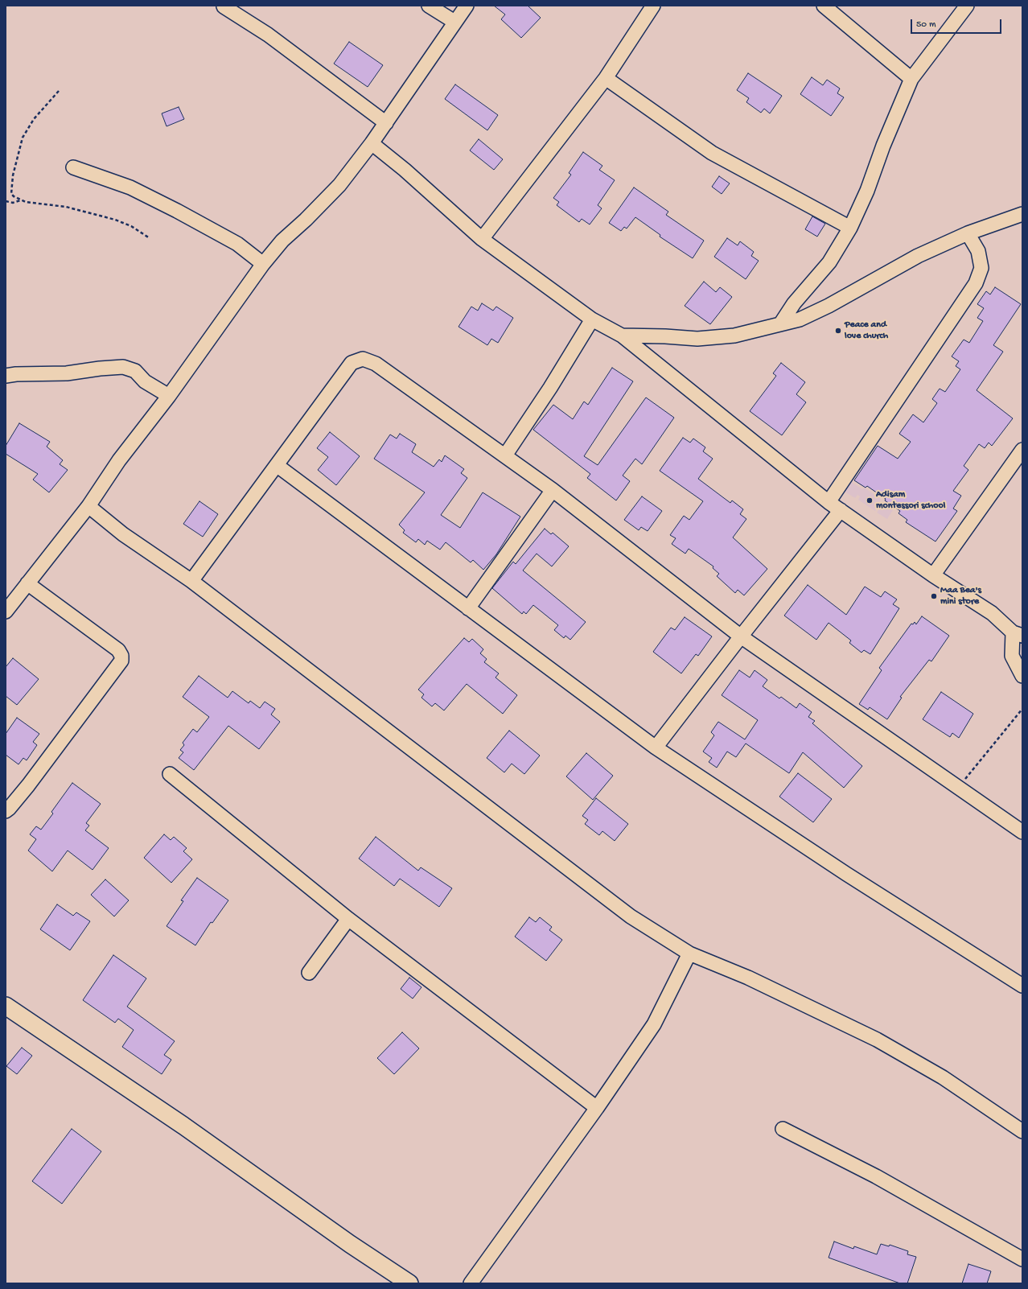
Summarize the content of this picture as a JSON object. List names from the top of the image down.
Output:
{
  "places": ["Peace and love church", "Adisam montessori school", "Maa Bea's mini store"],
  "scale_bar": "50 m"
}
